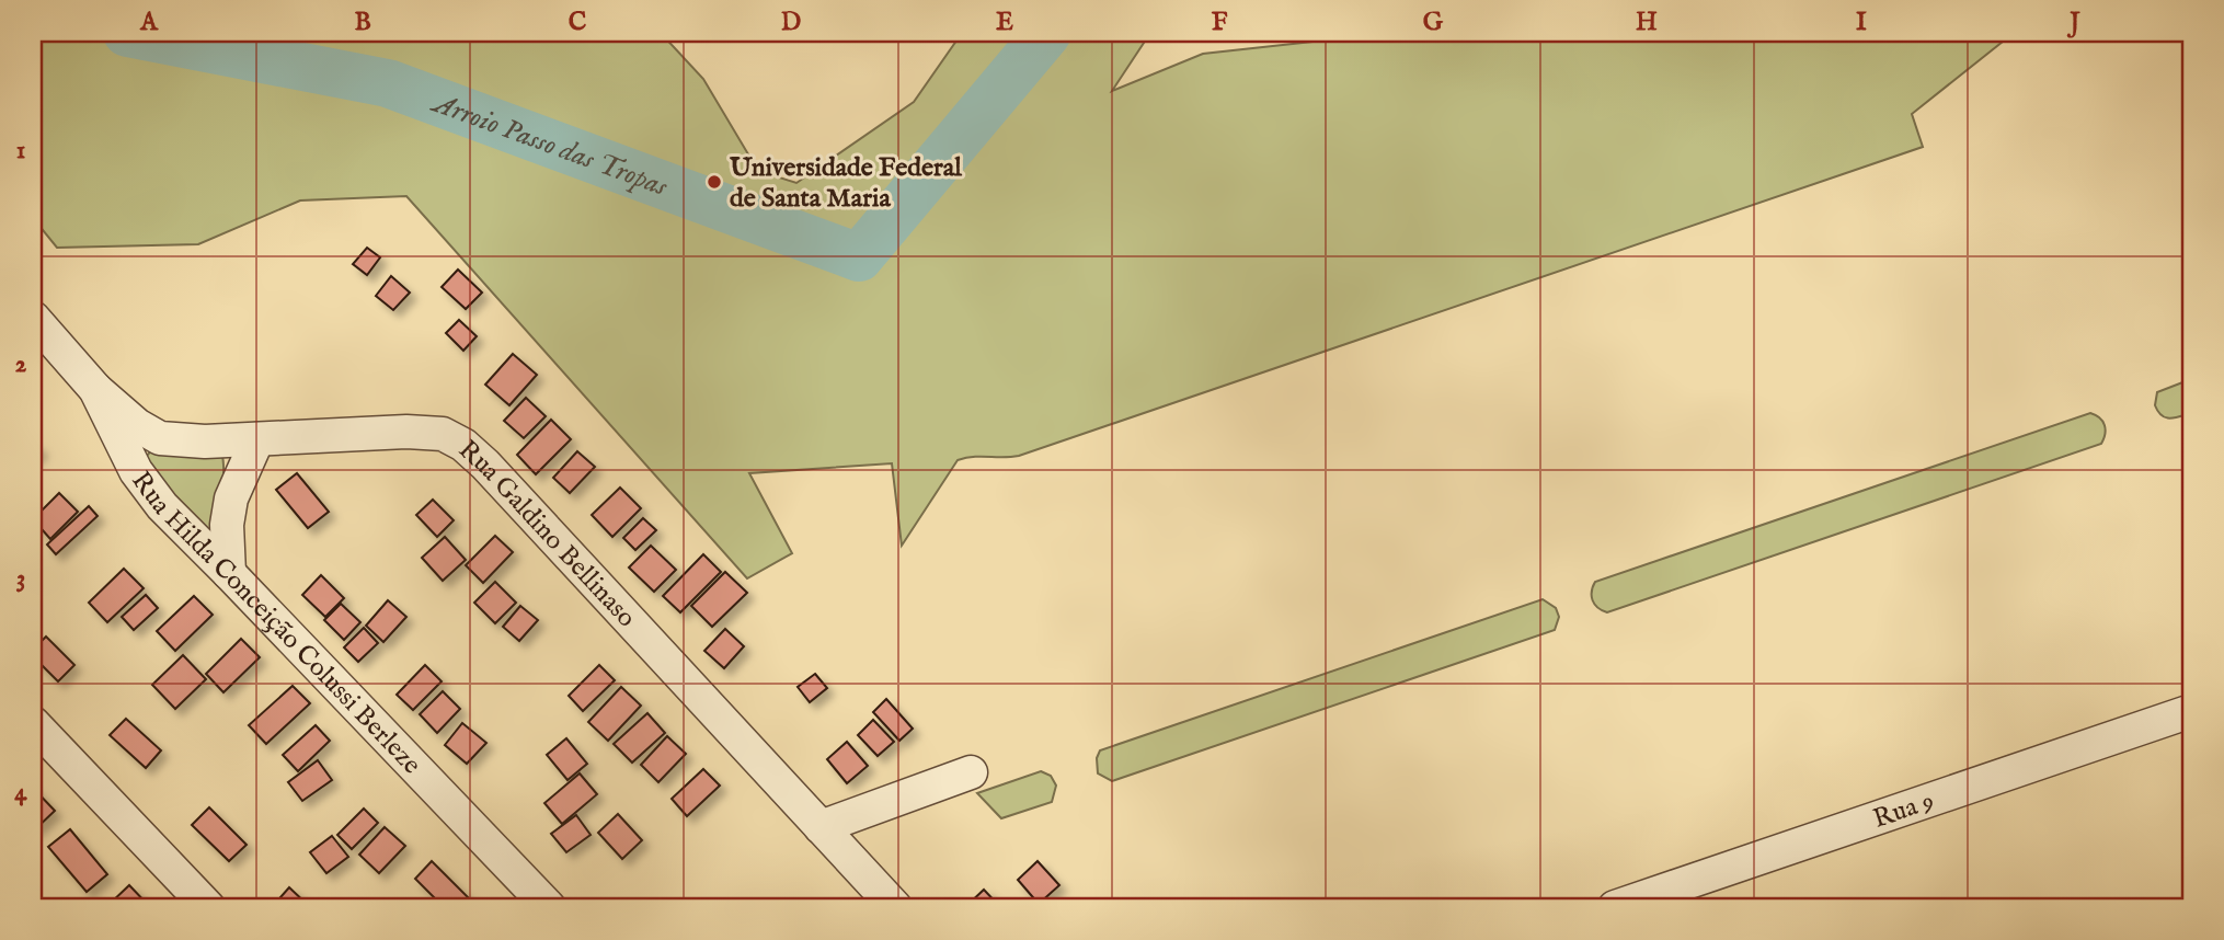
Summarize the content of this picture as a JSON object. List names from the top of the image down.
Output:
{
  "streets": {
    "street": ["Rua Galdino Bellinaso", "Rua Hilda Conceição Colussi Berleze", "Rua 9"]
  },
  "crossings": [
    ["Rua Galdino Bellinaso", "Rua Hilda Conceição Colussi Berleze"]
  ],
  "water": ["Arroio Passo das Tropas"],
  "places": ["Universidade Federal de Santa Maria"],
  "grid": {
    "columns": [
      "A",
      "B",
      "C",
      "D",
      "E",
      "F",
      "G",
      "H",
      "I",
      "J"
    ],
    "rows": [
      "1",
      "2",
      "3",
      "4"
    ]
  }
}
